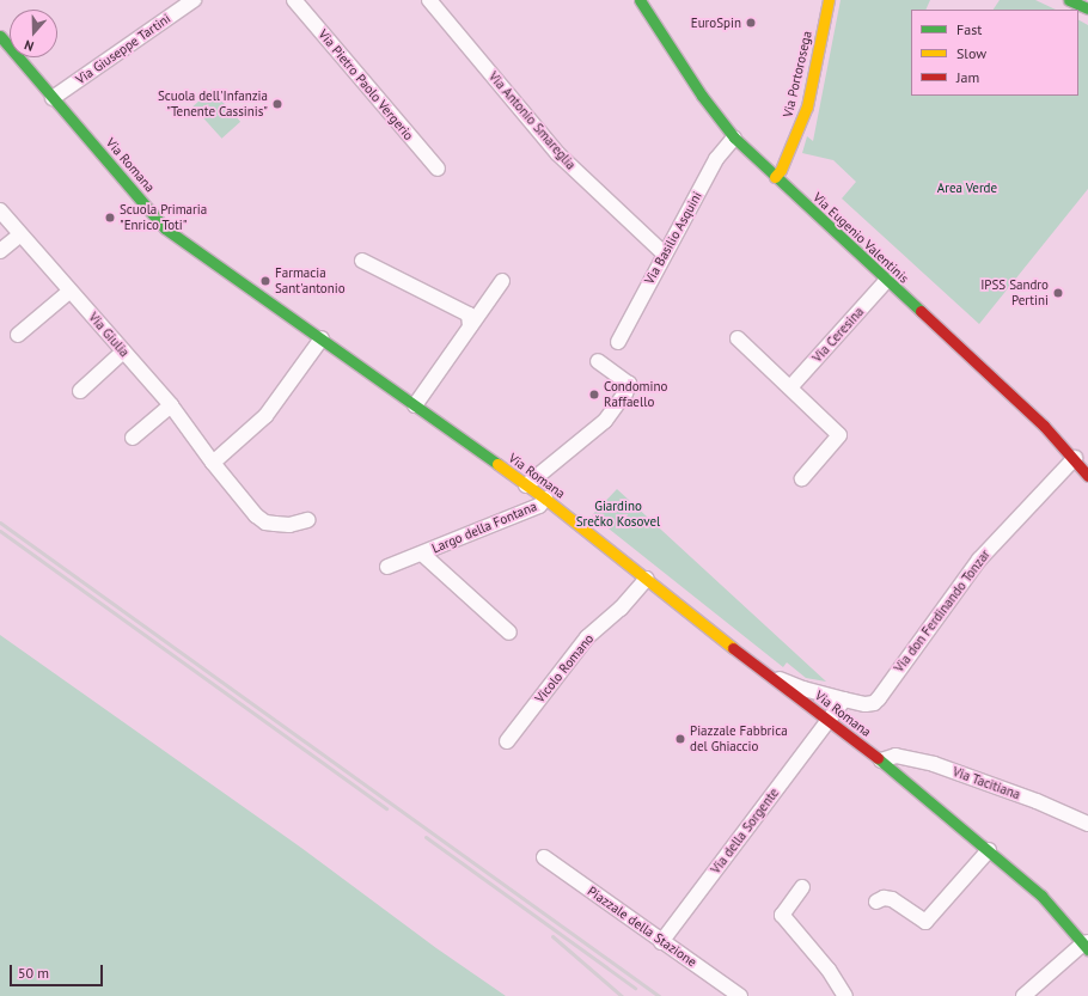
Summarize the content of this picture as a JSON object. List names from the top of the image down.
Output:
{
  "streets": {
    "street": [
      "Via Giuseppe Tartini",
      "Via Portorosega",
      "Via Pietro Paolo Vergerio",
      "Via Antonio Smareglia",
      "Via Romana",
      "Via Basilio Asquini",
      "Via Eugenio Valentinis",
      "Via Giulia",
      "Via Ceresina",
      "Largo della Fontana",
      "Via don Ferdinando Tonzar",
      "Vicolo Romano",
      "Via Tacitiana",
      "Via della Sorgente",
      "Piazzale della Stazione"
    ]
  },
  "crossings": [
    ["Via Giuseppe Tartini", "Via Romana"],
    ["Via Portorosega", "Via Eugenio Valentinis"],
    ["Via Antonio Smareglia", "Via Basilio Asquini"],
    ["Via Romana", "Largo della Fontana"],
    ["Via Romana", "Via don Ferdinando Tonzar"],
    ["Via Romana", "Vicolo Romano"],
    ["Via Romana", "Via Tacitiana"],
    ["Via Romana", "Via della Sorgente"],
    ["Via Basilio Asquini", "Via Eugenio Valentinis"],
    ["Via Eugenio Valentinis", "Via Ceresina"],
    ["Via Eugenio Valentinis", "Via don Ferdinando Tonzar"],
    ["Via della Sorgente", "Piazzale della Stazione"]
  ],
  "parks": ["Area Verde", "Giardino Srečko Kosovel"],
  "places": [
    "EuroSpin",
    "Scuola dell'Infanzia \"Tenente Cassinis\"",
    "Scuola Primaria \"Enrico Toti\"",
    "Farmacia Sant'antonio",
    "IPSS Sandro Pertini",
    "Condomino Raffaello",
    "Piazzale Fabbrica del Ghiaccio"
  ],
  "legend": ["Fast", "Slow", "Jam"],
  "scale_bar": "50 m",
  "north": "bottom"
}
